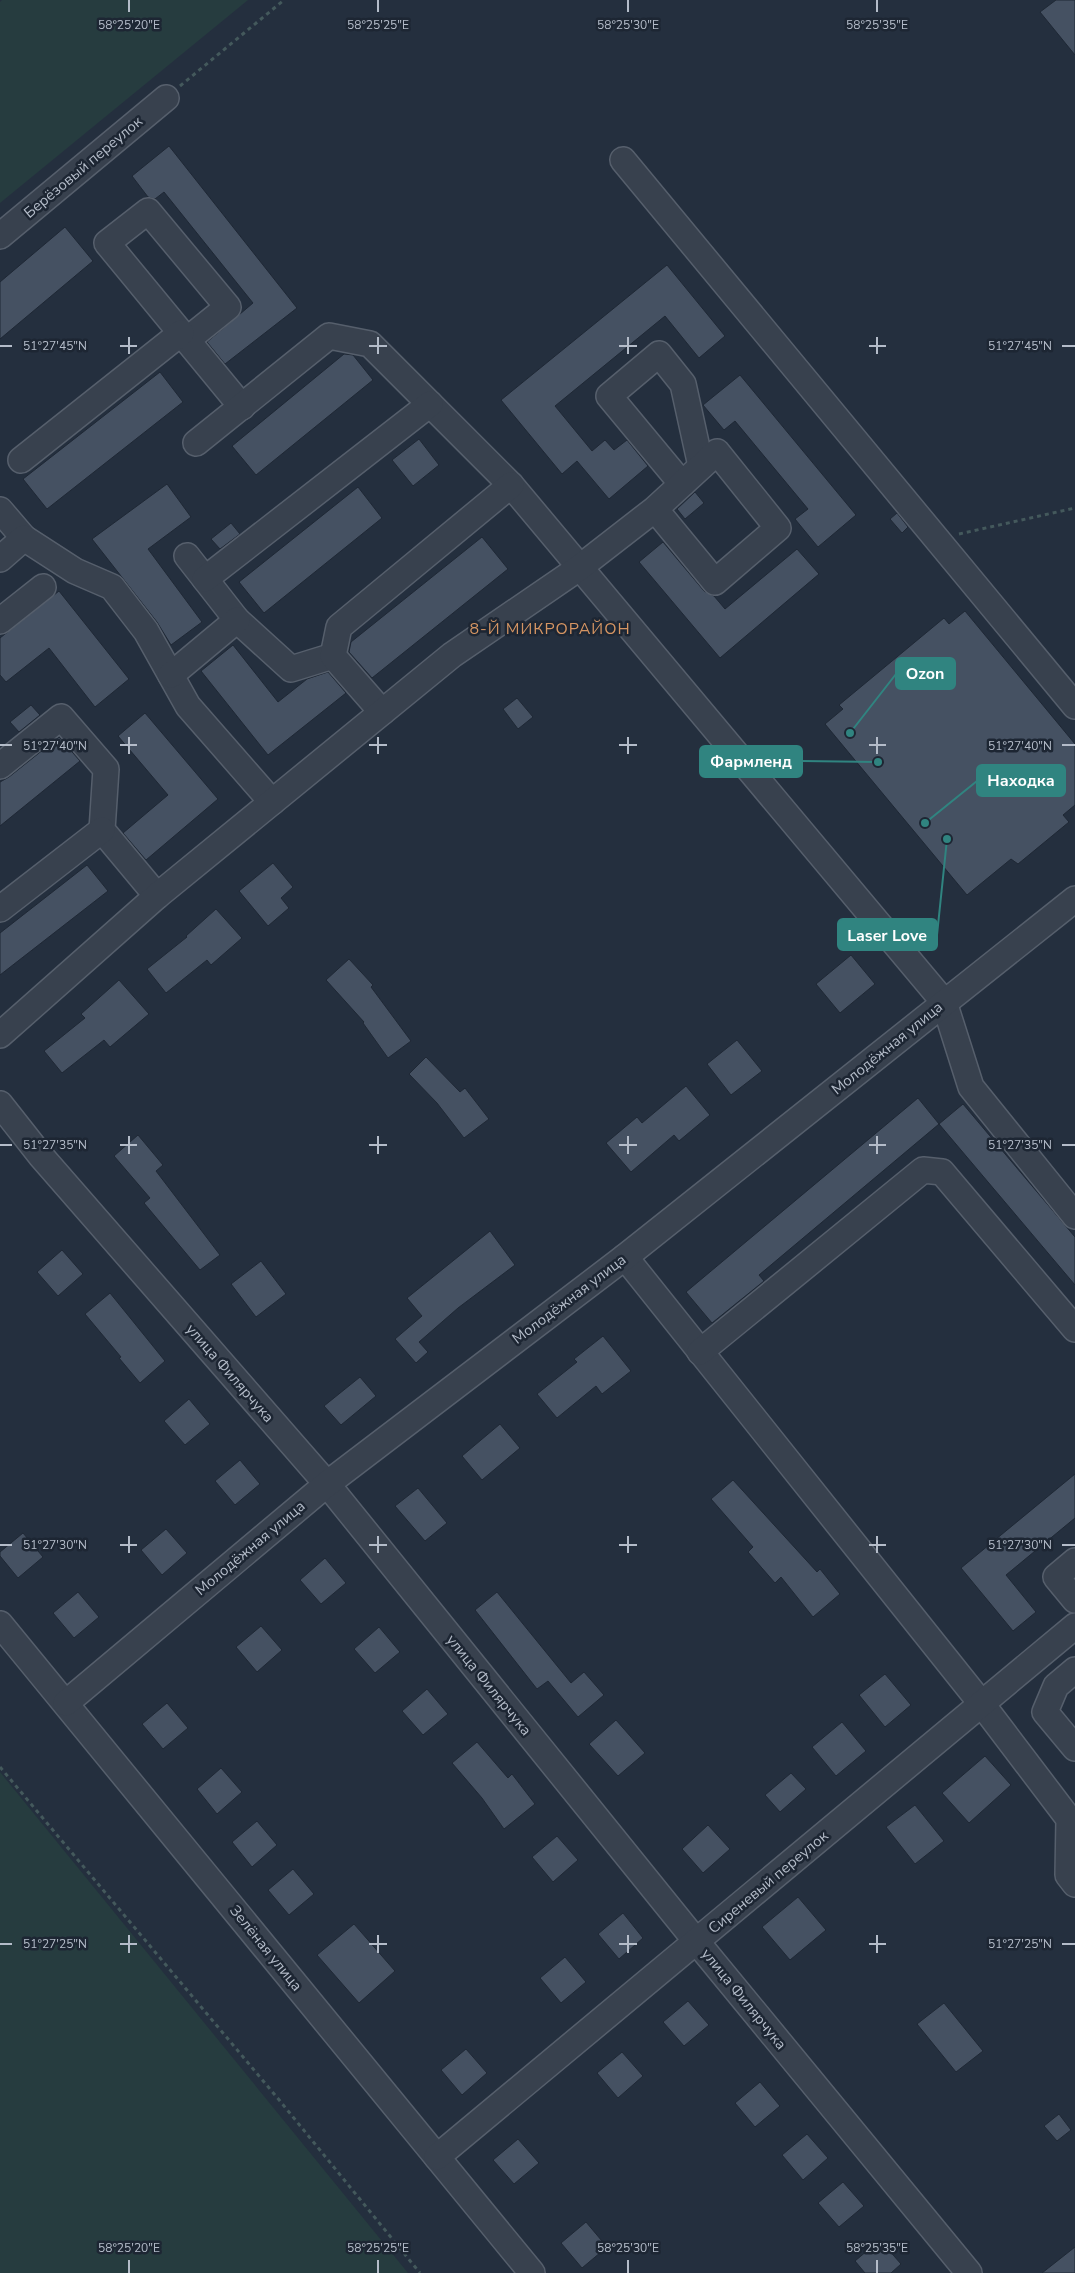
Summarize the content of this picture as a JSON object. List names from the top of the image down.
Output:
{
  "streets": {
    "street": [
      "Берёзовый переулок",
      "Молодёжная улица",
      "улица Филярчука",
      "Сиреневый переулок",
      "Зелёная улица"
    ]
  },
  "crossings": [
    ["Молодёжная улица", "улица Филярчука"],
    ["Молодёжная улица", "Зелёная улица"],
    ["улица Филярчука", "Сиреневый переулок"],
    ["Сиреневый переулок", "Зелёная улица"]
  ],
  "districts": ["8-Й МИКРОРАЙОН"],
  "places": [
    "Ozon",
    "Фармленд",
    "Находка",
    "Laser Love"
  ],
  "coordinates": [
    "58°25'20\"E",
    "58°25'25\"E",
    "58°25'30\"E",
    "58°25'35\"E",
    "51°27'45\"N",
    "51°27'40\"N",
    "51°27'35\"N",
    "51°27'30\"N",
    "51°27'25\"N"
  ]
}
